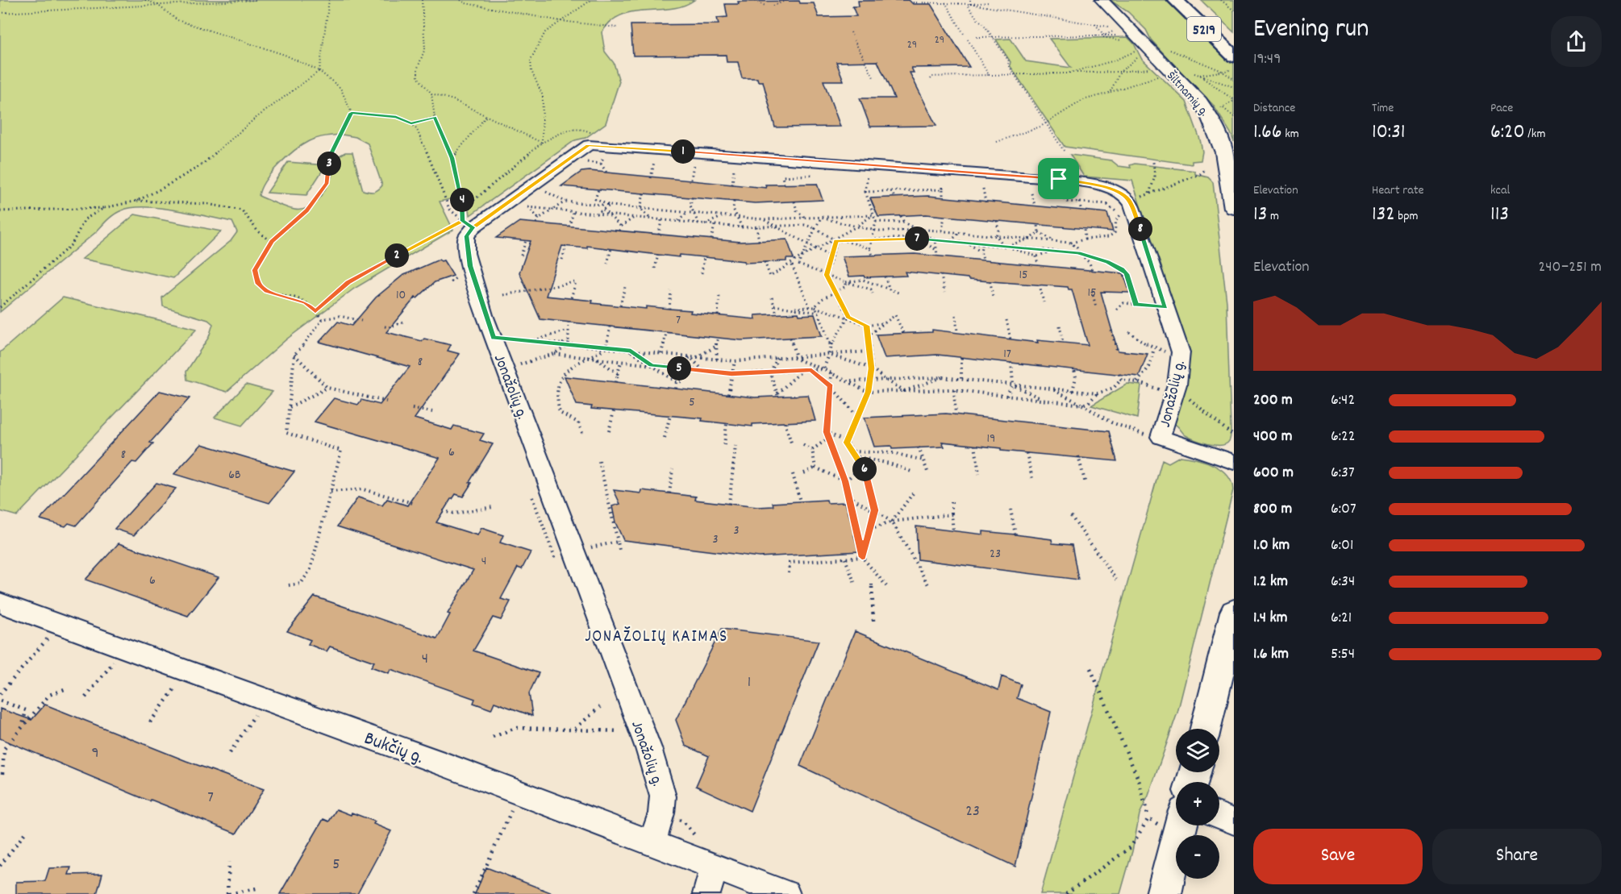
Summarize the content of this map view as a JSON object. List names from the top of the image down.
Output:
{
  "streets": {
    "highway": ["5219"],
    "street": ["Šiltnamių g.", "Jonažolių g.", "Bukčių g."]
  },
  "crossings": [
    ["Jonažolių g.", "Bukčių g."]
  ],
  "districts": ["JONAŽOLIŲ KAIMAS"],
  "house_numbers": [
    "29",
    "29",
    "15",
    "15",
    "10",
    "7",
    "17",
    "8",
    "5",
    "19",
    "6",
    "8",
    "6B",
    "3",
    "3",
    "23",
    "4",
    "6",
    "4",
    "1",
    "9",
    "7",
    "23",
    "5"
  ],
  "page": {
    "heading": ["Evening run", "19:49"],
    "stats": [
      ["Distance", "1.66 km"],
      ["Time", "10:31"],
      ["Pace", "6:20 /km"],
      ["Elevation", "13 m"],
      ["Heart rate", "132 bpm"],
      ["kcal", "113"]
    ],
    "pins": [
      "1",
      "3",
      "4",
      "8",
      "7",
      "2",
      "5",
      "6"
    ],
    "chart": ["Elevation", "240–251 m"],
    "list": [
      {
        "name": "200 m",
        "note": "6:42"
      },
      {
        "name": "400 m",
        "note": "6:22"
      },
      {
        "name": "600 m",
        "note": "6:37"
      },
      {
        "name": "800 m",
        "note": "6:07"
      },
      {
        "name": "1.0 km",
        "note": "6:01"
      },
      {
        "name": "1.2 km",
        "note": "6:34"
      },
      {
        "name": "1.4 km",
        "note": "6:21"
      },
      {
        "name": "1.6 km",
        "note": "5:54"
      }
    ],
    "map_buttons": ["+", "−"],
    "buttons": ["Save", "Share"]
  }
}
